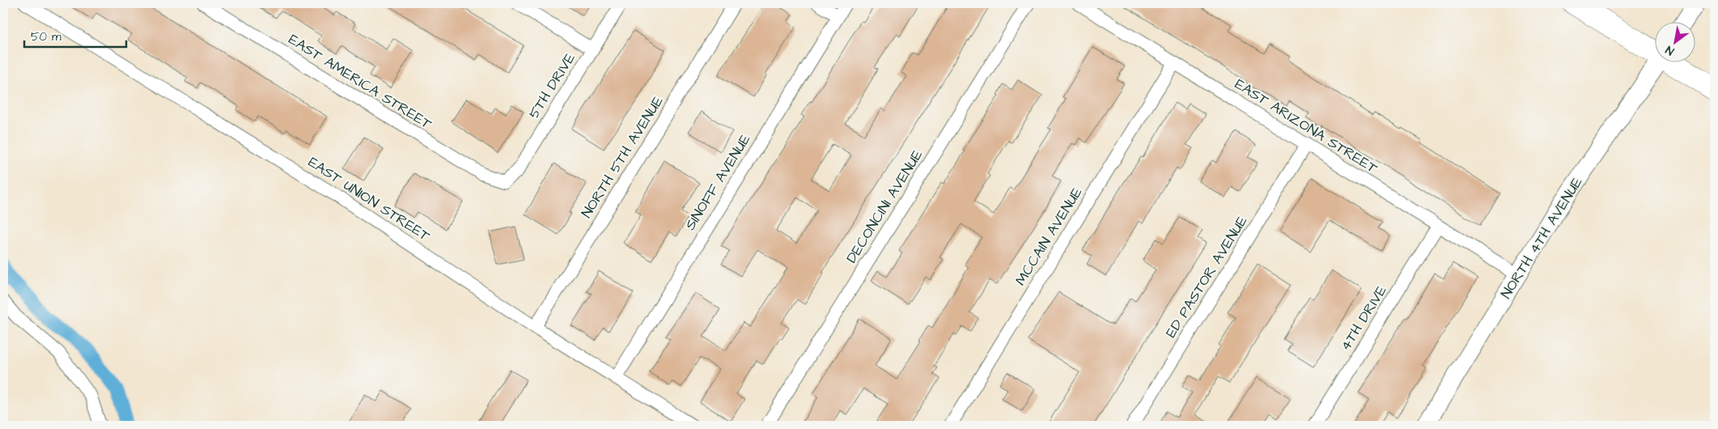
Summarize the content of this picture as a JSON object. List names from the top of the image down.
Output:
{
  "streets": {
    "street": [
      "EAST AMERICA STREET",
      "5TH DRIVE",
      "EAST ARIZONA STREET",
      "NORTH 5TH AVENUE",
      "SINOFF AVENUE",
      "EAST UNION STREET",
      "DECONCINI AVENUE",
      "MCCAIN AVENUE",
      "NORTH 4TH AVENUE",
      "ED PASTOR AVENUE",
      "4TH DRIVE"
    ]
  },
  "crossings": [
    ["EAST AMERICA STREET", "5TH DRIVE"],
    ["EAST ARIZONA STREET", "MCCAIN AVENUE"],
    ["EAST ARIZONA STREET", "NORTH 4TH AVENUE"],
    ["EAST ARIZONA STREET", "ED PASTOR AVENUE"],
    ["EAST ARIZONA STREET", "4TH DRIVE"],
    ["NORTH 5TH AVENUE", "EAST UNION STREET"],
    ["SINOFF AVENUE", "EAST UNION STREET"]
  ],
  "scale_bar": "50 m",
  "north": "bottom left"
}
